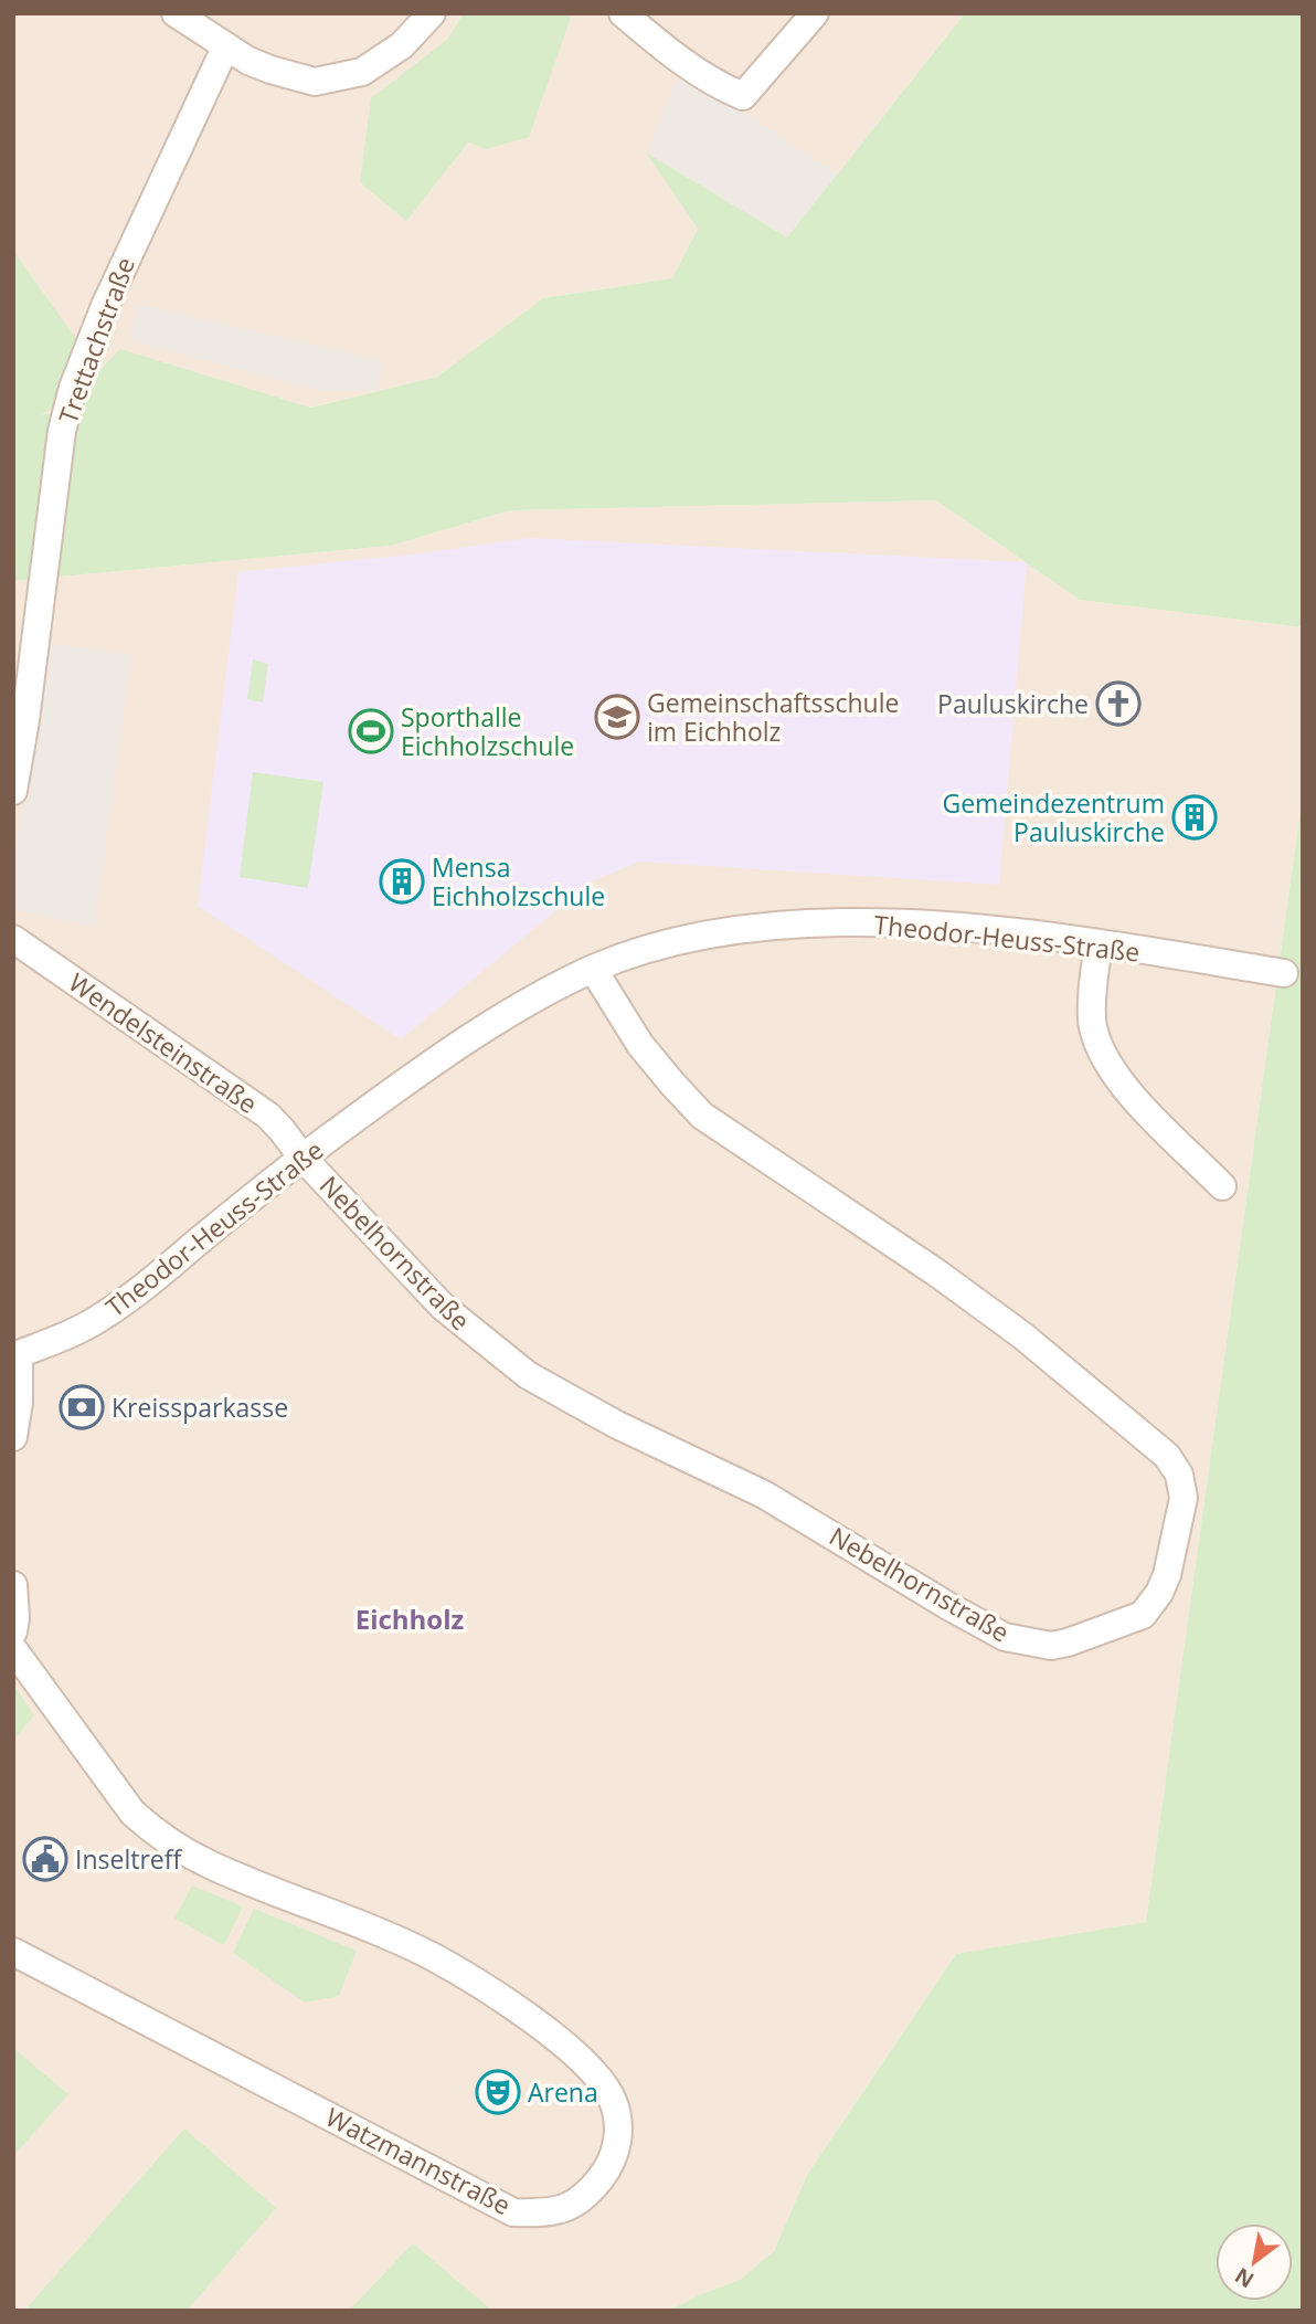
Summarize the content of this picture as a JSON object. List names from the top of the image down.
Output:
{
  "streets": {
    "street": [
      "Trettachstraße",
      "Theodor-Heuss-Straße",
      "Wendelsteinstraße",
      "Nebelhornstraße",
      "Watzmannstraße"
    ]
  },
  "crossings": [
    ["Theodor-Heuss-Straße", "Wendelsteinstraße"],
    ["Theodor-Heuss-Straße", "Nebelhornstraße"],
    ["Wendelsteinstraße", "Nebelhornstraße"]
  ],
  "districts": ["Eichholz"],
  "places": {
    "church": ["Pauluskirche"],
    "school or university": ["Gemeinschaftsschule im Eichholz"],
    "sports": ["Sporthalle Eichholzschule"],
    "building": ["Gemeindezentrum Pauluskirche", "Mensa Eichholzschule"],
    "bank": ["Kreissparkasse"],
    "public building": ["Inseltreff"],
    "theatre": ["Arena"]
  },
  "north": "bottom left"
}
